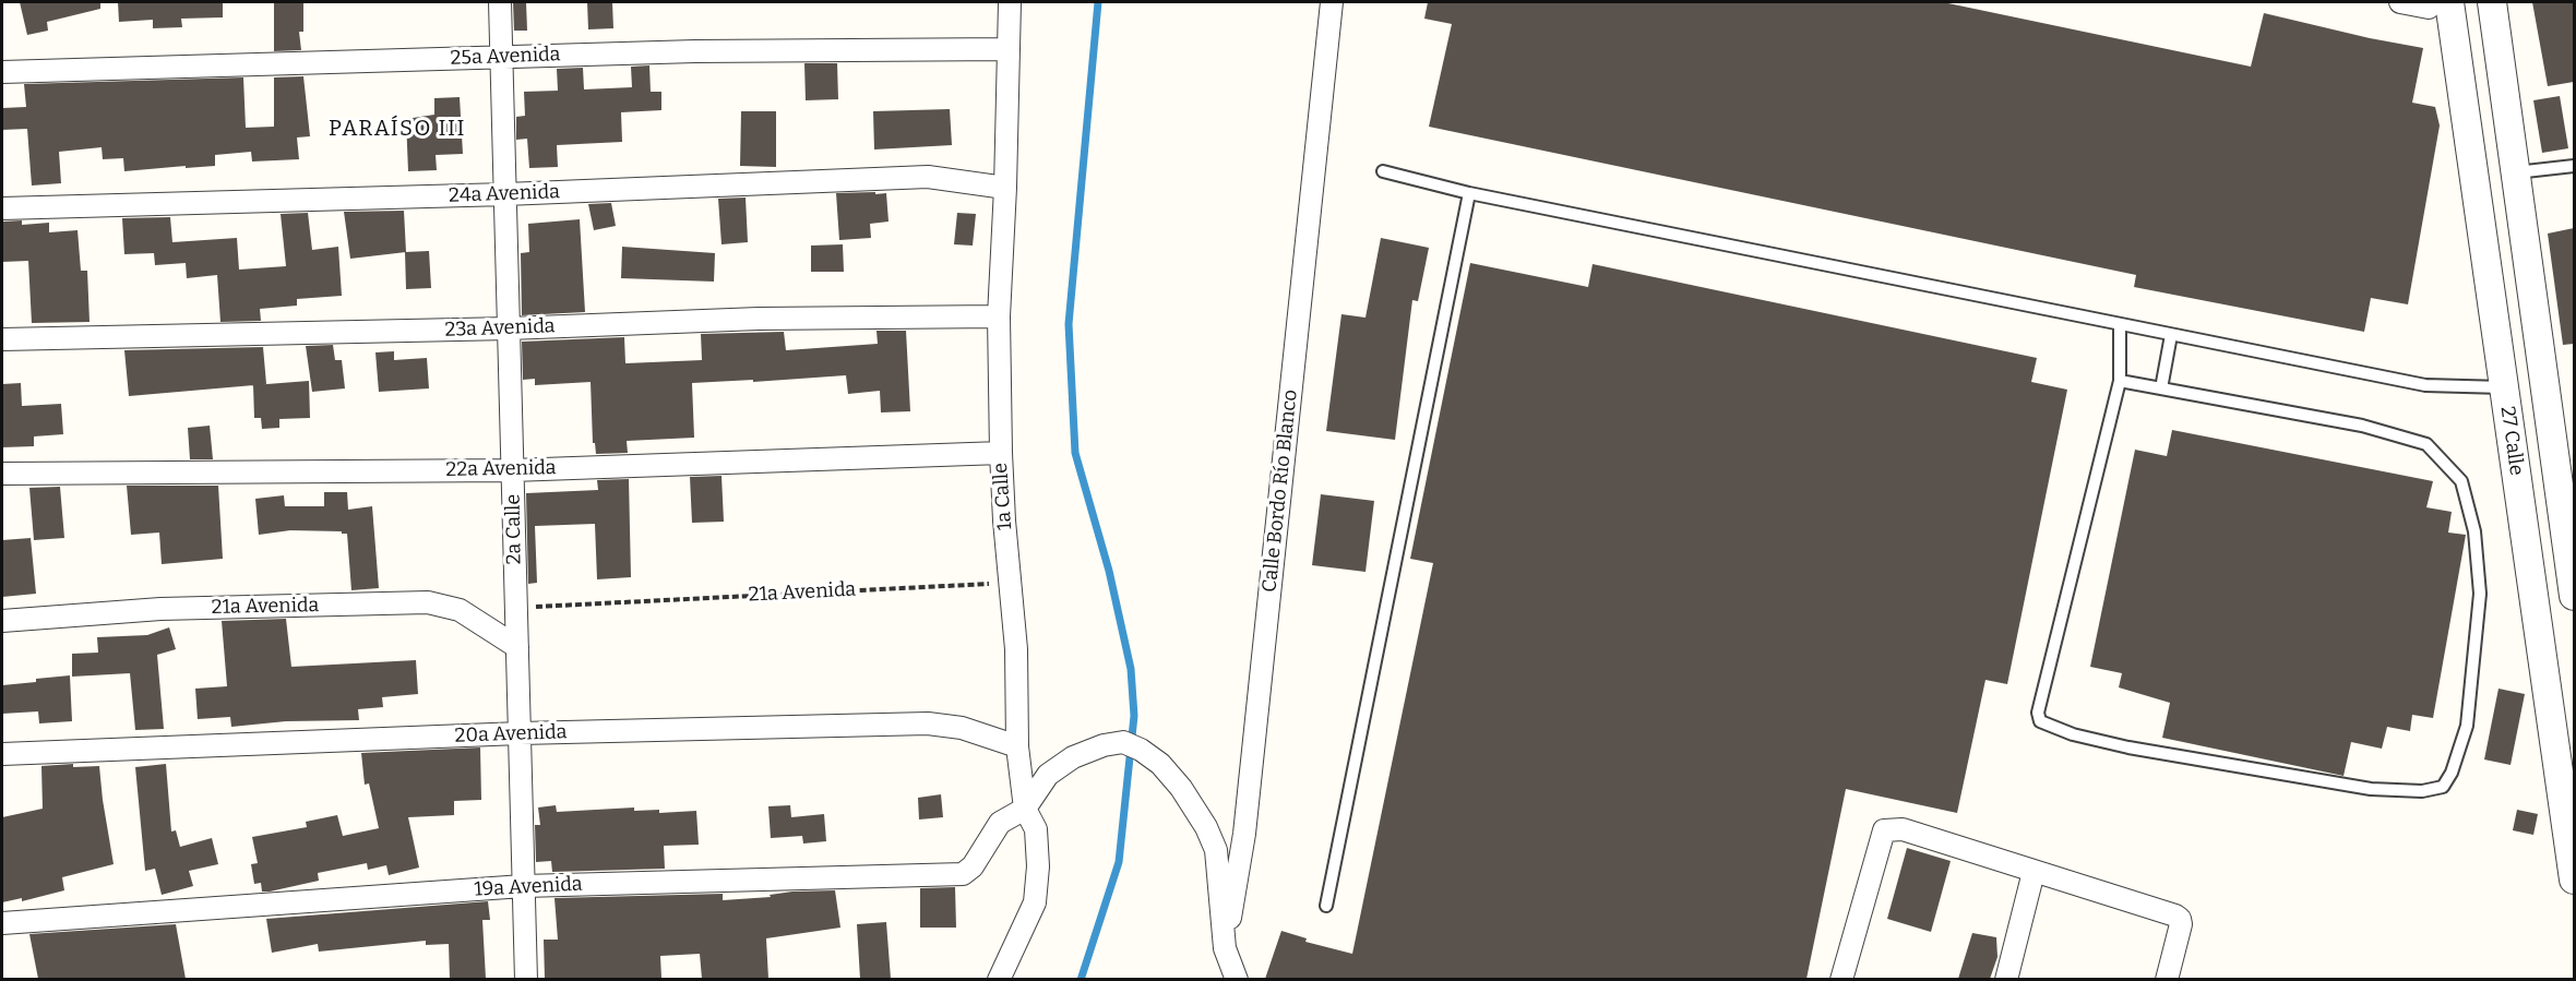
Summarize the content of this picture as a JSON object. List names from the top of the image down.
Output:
{
  "streets": {
    "street": [
      "25a Avenida",
      "24a Avenida",
      "23a Avenida",
      "27 Calle",
      "22a Avenida",
      "Calle Bordo Río Blanco",
      "1a Calle",
      "2a Calle",
      "21a Avenida",
      "20a Avenida",
      "19a Avenida"
    ]
  },
  "crossings": [
    ["25a Avenida", "1a Calle"],
    ["25a Avenida", "2a Calle"],
    ["24a Avenida", "1a Calle"],
    ["24a Avenida", "2a Calle"],
    ["23a Avenida", "1a Calle"],
    ["23a Avenida", "2a Calle"],
    ["22a Avenida", "1a Calle"],
    ["22a Avenida", "2a Calle"],
    ["1a Calle", "21a Avenida"],
    ["1a Calle", "20a Avenida"],
    ["1a Calle", "19a Avenida"],
    ["2a Calle", "21a Avenida"],
    ["2a Calle", "20a Avenida"],
    ["2a Calle", "19a Avenida"]
  ],
  "districts": ["PARAÍSO III"]
}
